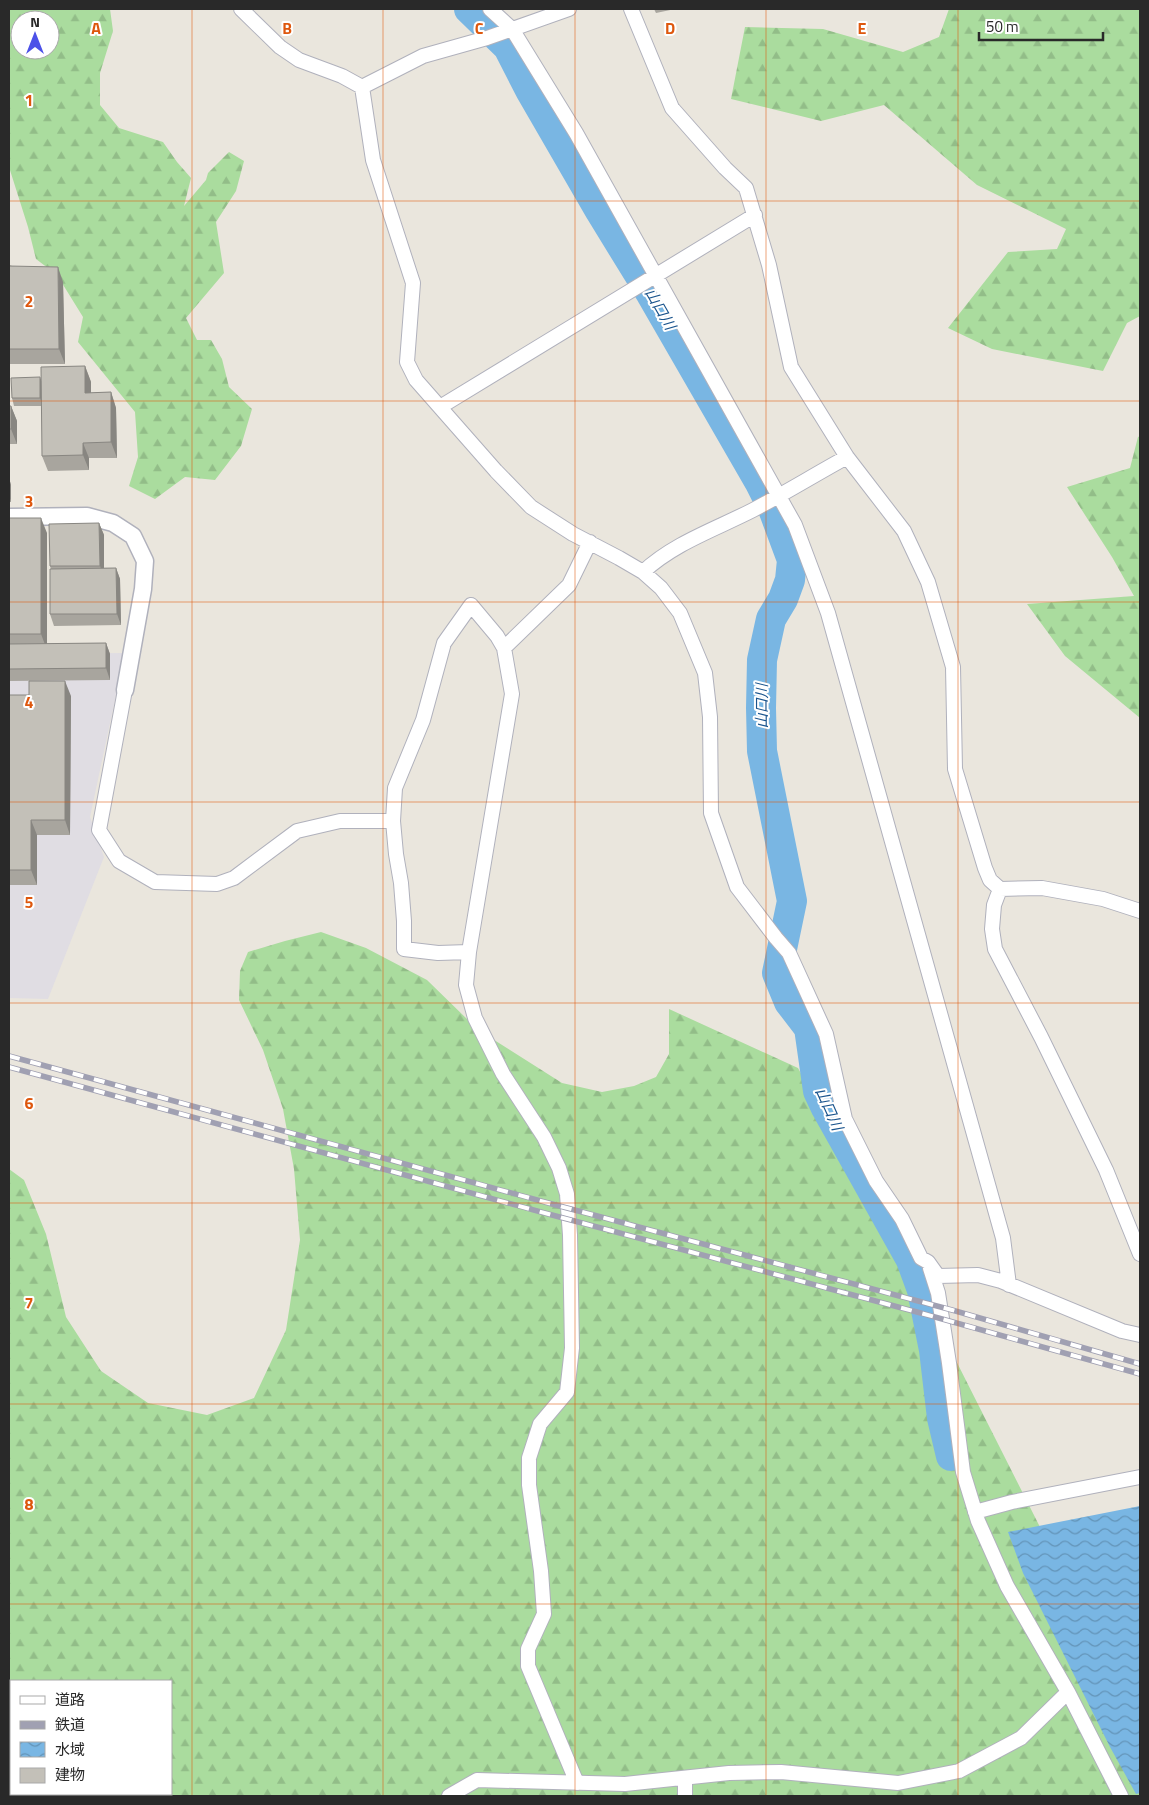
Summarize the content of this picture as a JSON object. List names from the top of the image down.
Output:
{
  "water": ["山口川"],
  "legend": [
    "道路",
    "鉄道",
    "水域",
    "建物"
  ],
  "scale_bar": "50 m",
  "north": "top",
  "grid": {
    "columns": [
      "A",
      "B",
      "C",
      "D",
      "E"
    ],
    "rows": [
      "1",
      "2",
      "3",
      "4",
      "5",
      "6",
      "7",
      "8"
    ]
  }
}
